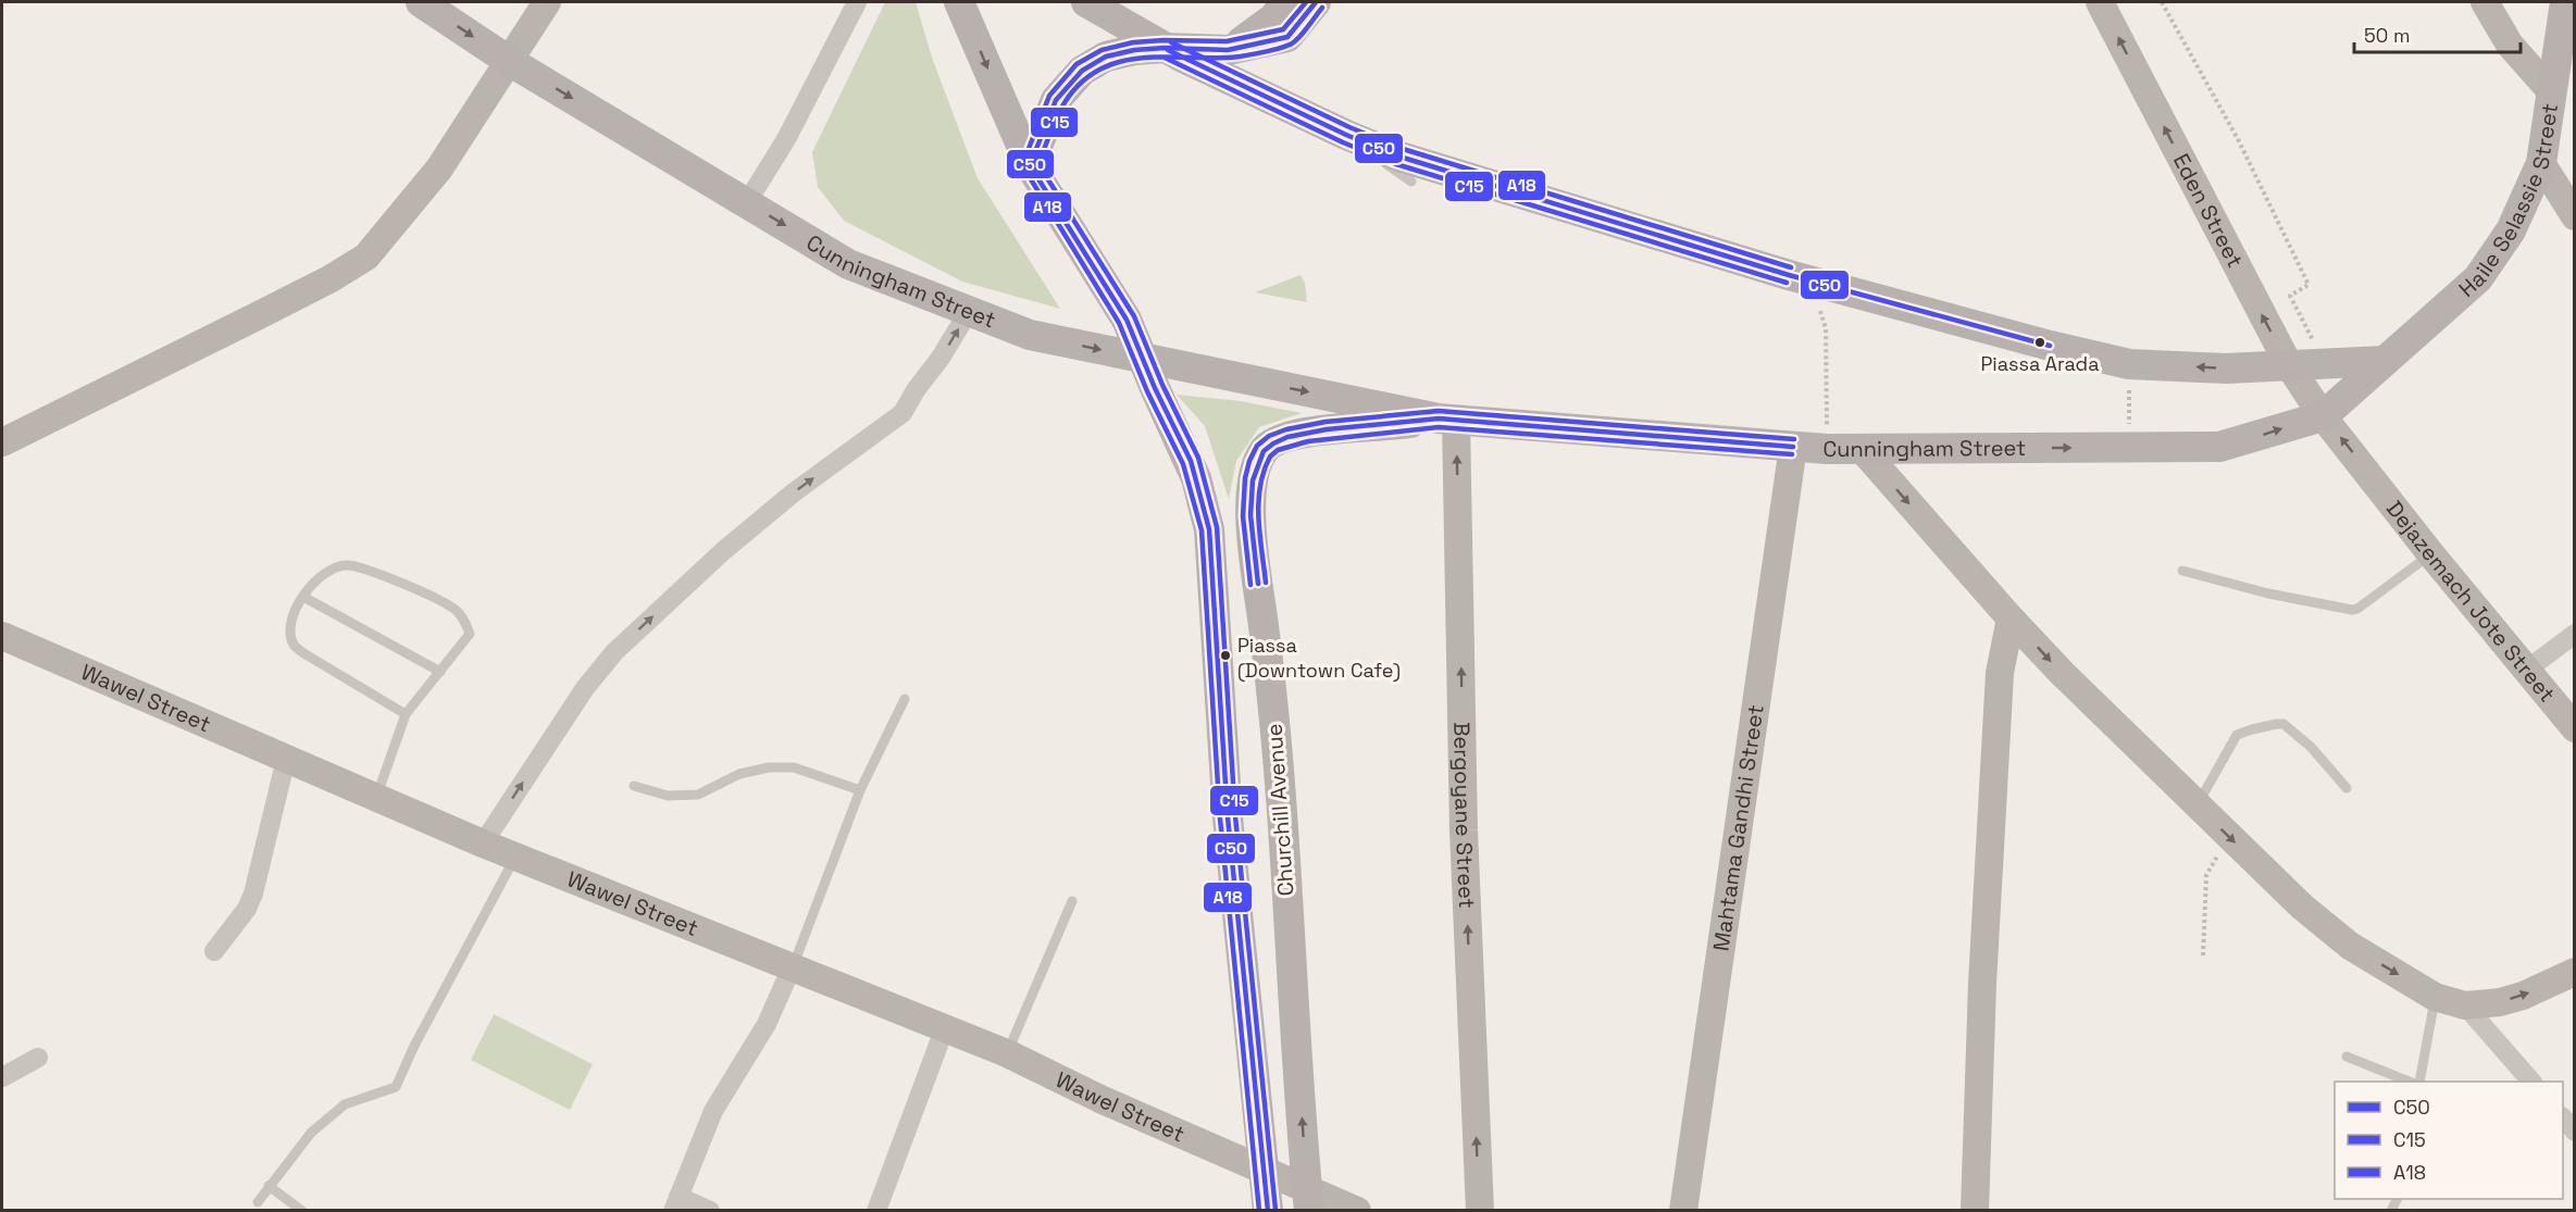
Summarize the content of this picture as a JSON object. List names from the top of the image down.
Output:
{
  "streets": {
    "main road": [
      "Haile Selassie Street",
      "Eden Street",
      "Cunningham Street",
      "Dejazemach Jote Street",
      "Wawel Street",
      "Churchill Avenue",
      "Bergoyane Street",
      "Mahtama Gandhi Street"
    ]
  },
  "crossings": [
    ["Haile Selassie Street", "Cunningham Street"],
    ["Eden Street", "Cunningham Street"],
    ["Eden Street", "Dejazemach Jote Street"],
    ["Cunningham Street", "Dejazemach Jote Street"],
    ["Cunningham Street", "Churchill Avenue"],
    ["Cunningham Street", "Bergoyane Street"],
    ["Cunningham Street", "Mahtama Gandhi Street"],
    ["Wawel Street", "Churchill Avenue"]
  ],
  "one_way": ["Eden Street", "Dejazemach Jote Street"],
  "places": ["Piassa Arada", "Piassa (Downtown Cafe)"],
  "lines": ["transit line C50", "transit line A18", "transit line C15"],
  "legend": ["C50", "C15", "A18"],
  "scale_bar": "50 m"
}
